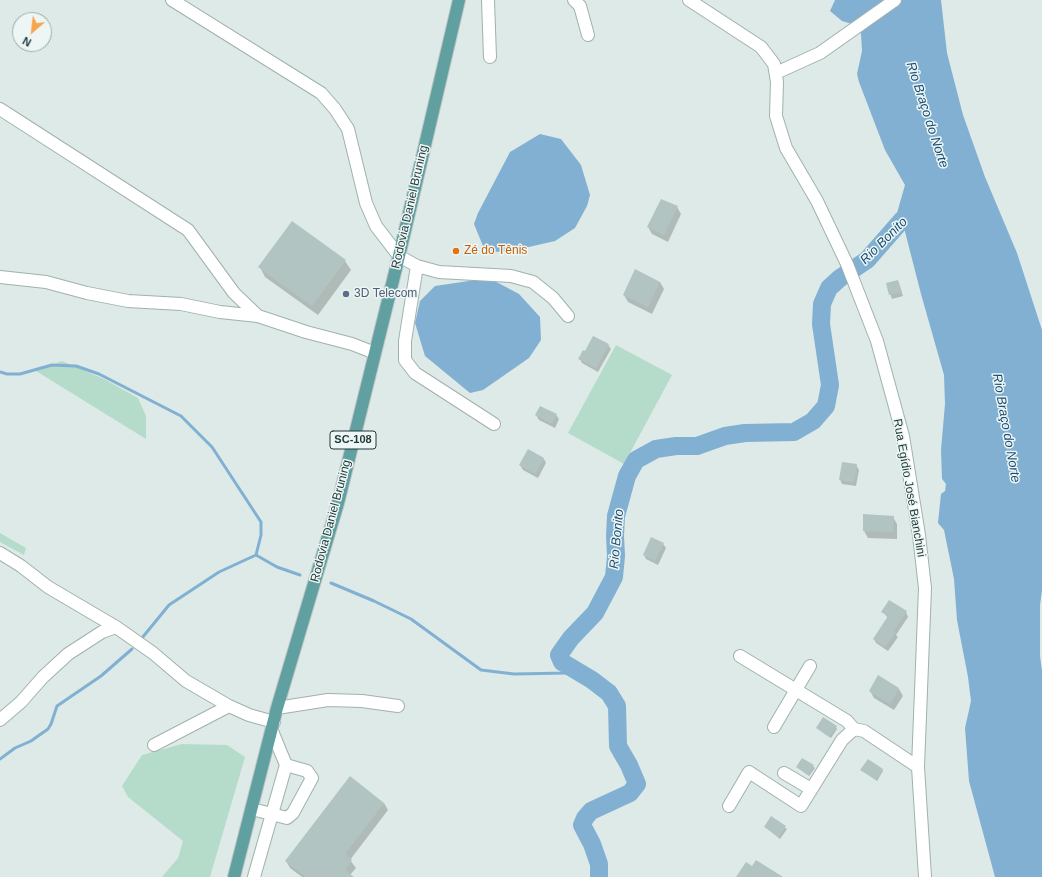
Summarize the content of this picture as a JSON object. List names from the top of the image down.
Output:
{
  "streets": {
    "main road": ["Rodovia Daniel Bruning", "SC-108"],
    "street": ["Rua Egídio José Bianchini"]
  },
  "water": ["Rio Braço do Norte", "Rio Bonito"],
  "places": ["Zé do Tênis", "3D Telecom"],
  "north": "bottom left"
}
